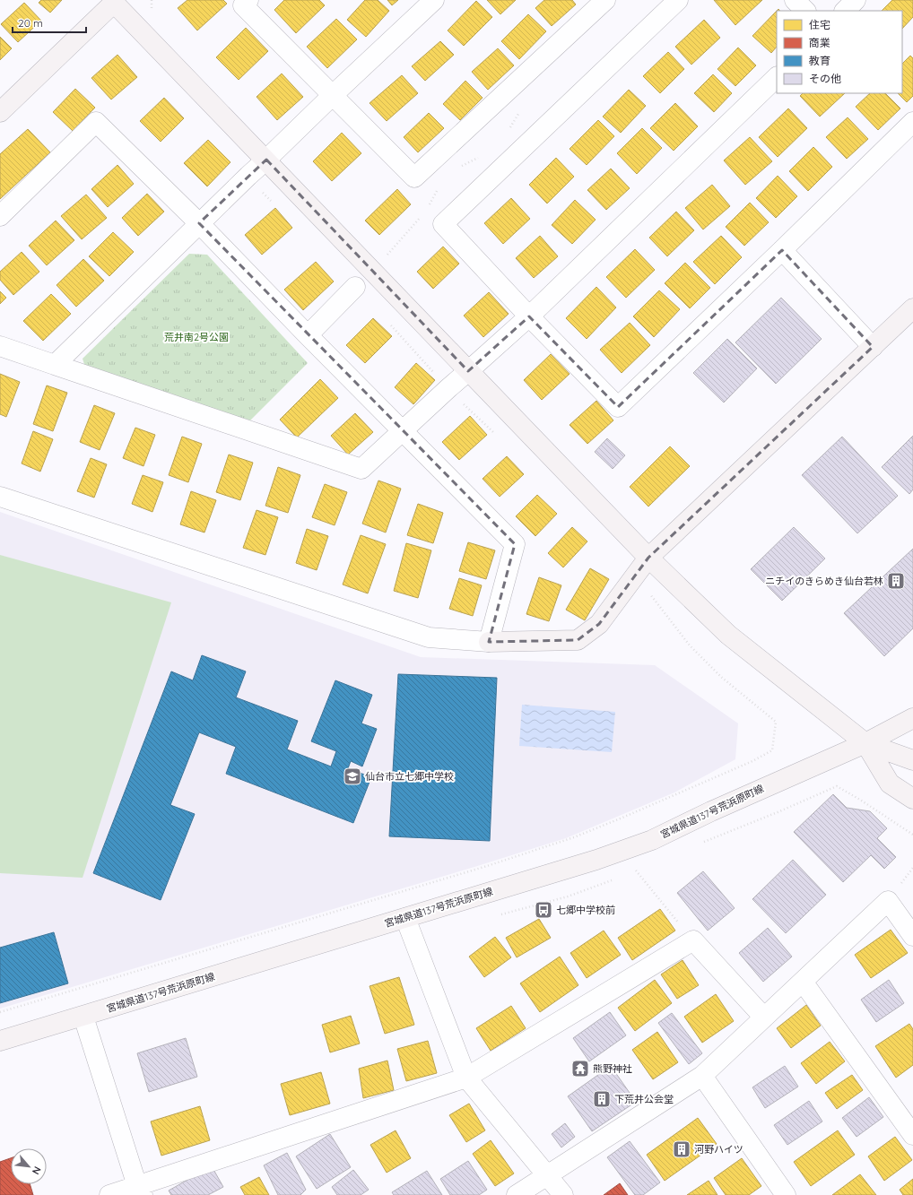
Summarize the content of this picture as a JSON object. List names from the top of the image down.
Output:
{
  "streets": {
    "street": ["宮城県道137号荒浜原町線"]
  },
  "parks": ["荒井南2号公園"],
  "places": {
    "building": ["ニチイのきらめき仙台若林", "下荒井公会堂", "河野ハイツ"],
    "school or university": ["仙台市立七郷中学校"],
    "bus stop": ["七郷中学校前"],
    "temple": ["熊野神社"]
  },
  "legend": [
    "住宅",
    "商業",
    "教育",
    "その他"
  ],
  "scale_bar": "20 m",
  "north": "bottom right"
}
